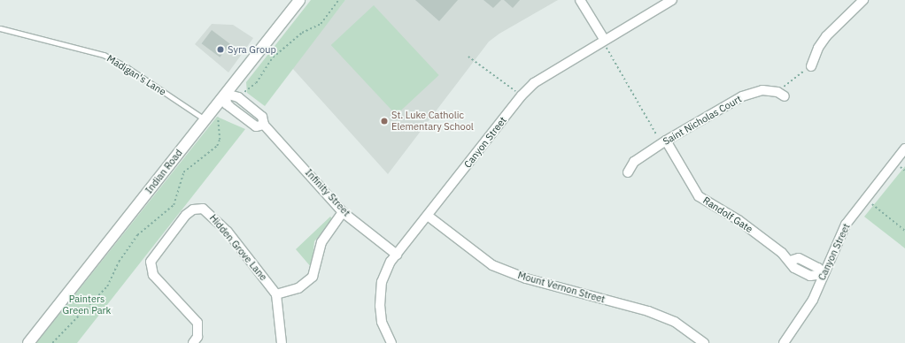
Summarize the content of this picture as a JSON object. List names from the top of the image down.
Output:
{
  "streets": {
    "street": [
      "Saint Nicholas Court",
      "Canyon Street",
      "Indian Road",
      "Infinity Street",
      "Randolf Gate",
      "Hidden Grove Lane",
      "Mount Vernon Street"
    ],
    "lane": ["Madigan's Lane"]
  },
  "crossings": [
    ["Madigan's Lane", "Indian Road"],
    ["Saint Nicholas Court", "Randolf Gate"],
    ["Canyon Street", "Infinity Street"],
    ["Canyon Street", "Randolf Gate"],
    ["Canyon Street", "Mount Vernon Street"],
    ["Indian Road", "Infinity Street"]
  ],
  "parks": ["Painters Green Park"],
  "places": ["Syra Group", "St. Luke Catholic Elementary School"]
}
